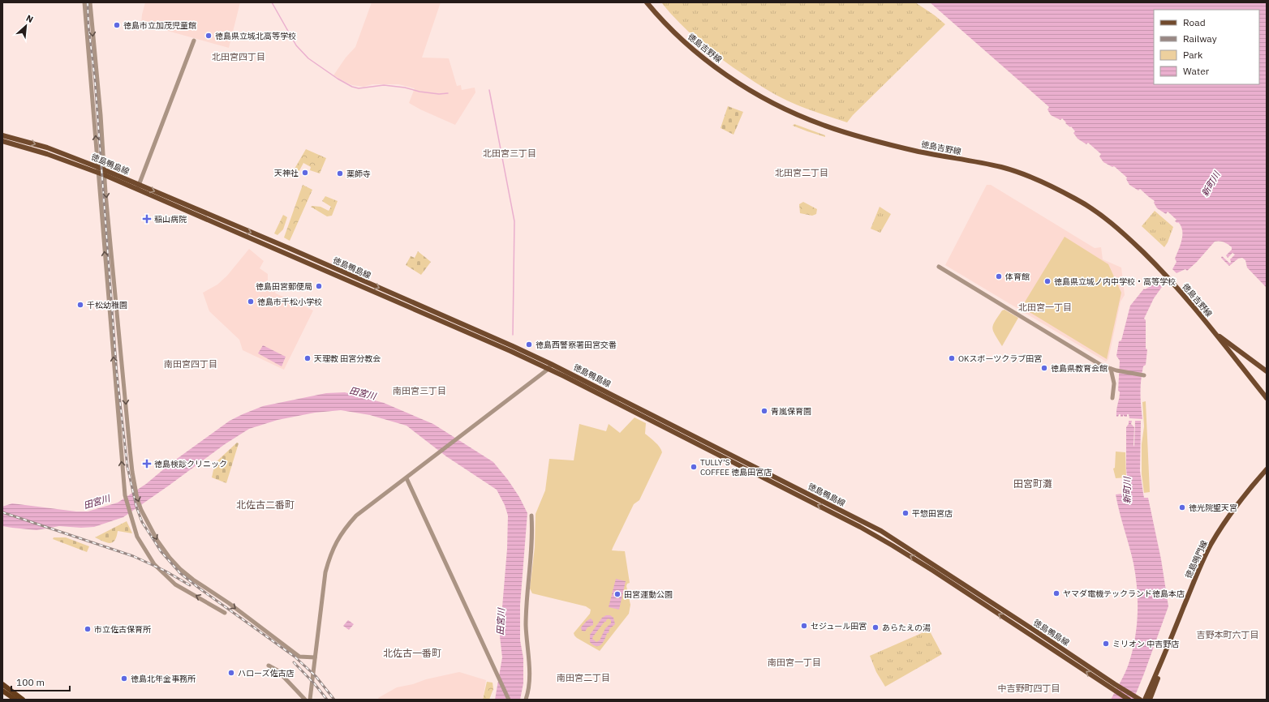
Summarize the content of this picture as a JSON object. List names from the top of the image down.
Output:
{
  "streets": {
    "main road": ["徳島吉野線", "徳島鴨島線", "徳島鳴門線"]
  },
  "districts": [
    "北田宮四丁目",
    "北田宮三丁目",
    "北田宮二丁目",
    "北田宮一丁目",
    "南田宮四丁目",
    "南田宮三丁目",
    "田宮町灘",
    "北佐古二番町",
    "吉野本町六丁目",
    "北佐古一番町",
    "南田宮一丁目",
    "南田宮二丁目",
    "中吉野町四丁目"
  ],
  "water": ["新町川", "田宮川"],
  "places": {
    "other": [
      "徳島市立加茂児童館",
      "徳島県立城北高等学校",
      "天神社",
      "薬師寺",
      "体育館",
      "徳島県立城ノ内中学校・高等学校",
      "徳島田宮郵便局",
      "徳島市千松小学校",
      "千松幼稚園",
      "徳島西警察署田宮交番",
      "天理教 田宮分教会",
      "OKスポーツクラブ田宮",
      "徳島県教育会館",
      "青嵐保育園",
      "TULLY’S COFFEE 徳島田宮店",
      "徳光院聖天宮",
      "平惣田宮店",
      "ヤマダ電機テックランド徳島本店",
      "田宮運動公園",
      "セジュール田宮",
      "あらたえの湯",
      "市立佐古保育所",
      "ミリオン 中吉野店",
      "ハローズ佐古店",
      "徳島北年金事務所"
    ],
    "health": ["稲山病院", "徳島検診クリニック"]
  },
  "legend": [
    "Road",
    "Railway",
    "Park",
    "Water"
  ],
  "scale_bar": "100 m",
  "north": "top right"
}
